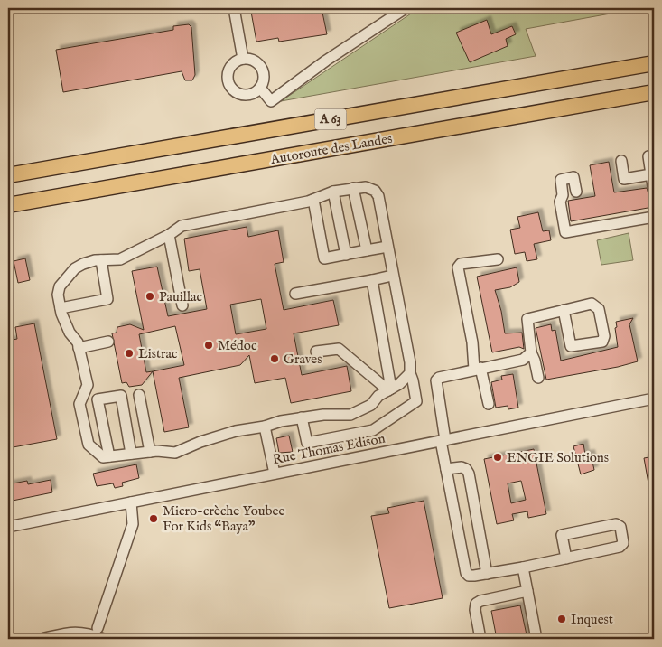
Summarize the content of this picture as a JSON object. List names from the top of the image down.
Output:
{
  "streets": {
    "highway": ["A 63", "Autoroute des Landes"],
    "street": ["Rue Thomas Edison"]
  },
  "places": [
    "Pauillac",
    "Médoc",
    "Listrac",
    "Graves",
    "ENGIE Solutions",
    "Micro-crèche Youbee For Kids “Baya”",
    "Inquest"
  ]
}
